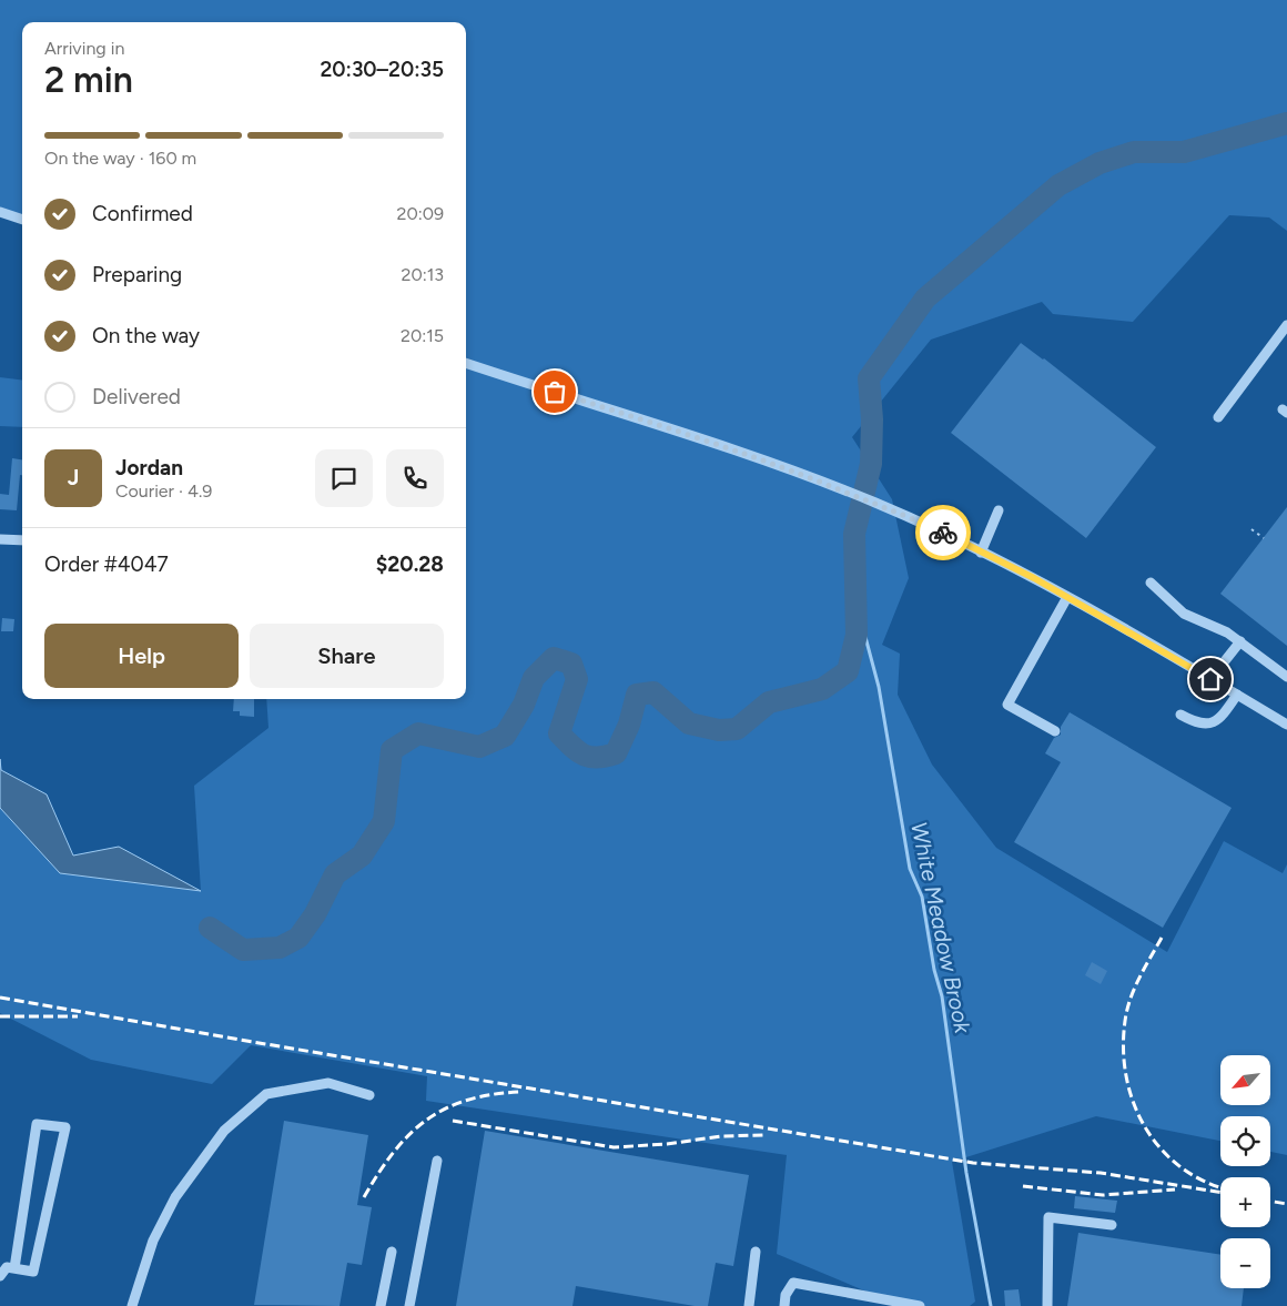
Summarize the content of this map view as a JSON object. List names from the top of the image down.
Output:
{
  "water": ["White Meadow Brook"],
  "north": "bottom left",
  "page": {
    "heading": ["2 min", "Arriving in", "20:30–20:35"],
    "panel": [
      "Jordan",
      "Courier · 4.9",
      "Order #4047",
      "$20.28"
    ],
    "bar": "On the way · 160 m",
    "list": [
      ["Confirmed", "20:09"],
      ["Preparing", "20:13"],
      ["On the way", "20:15"],
      "Delivered"
    ],
    "round": "J",
    "buttons": ["Help", "Share"],
    "map_buttons": ["+", "−"]
  }
}
